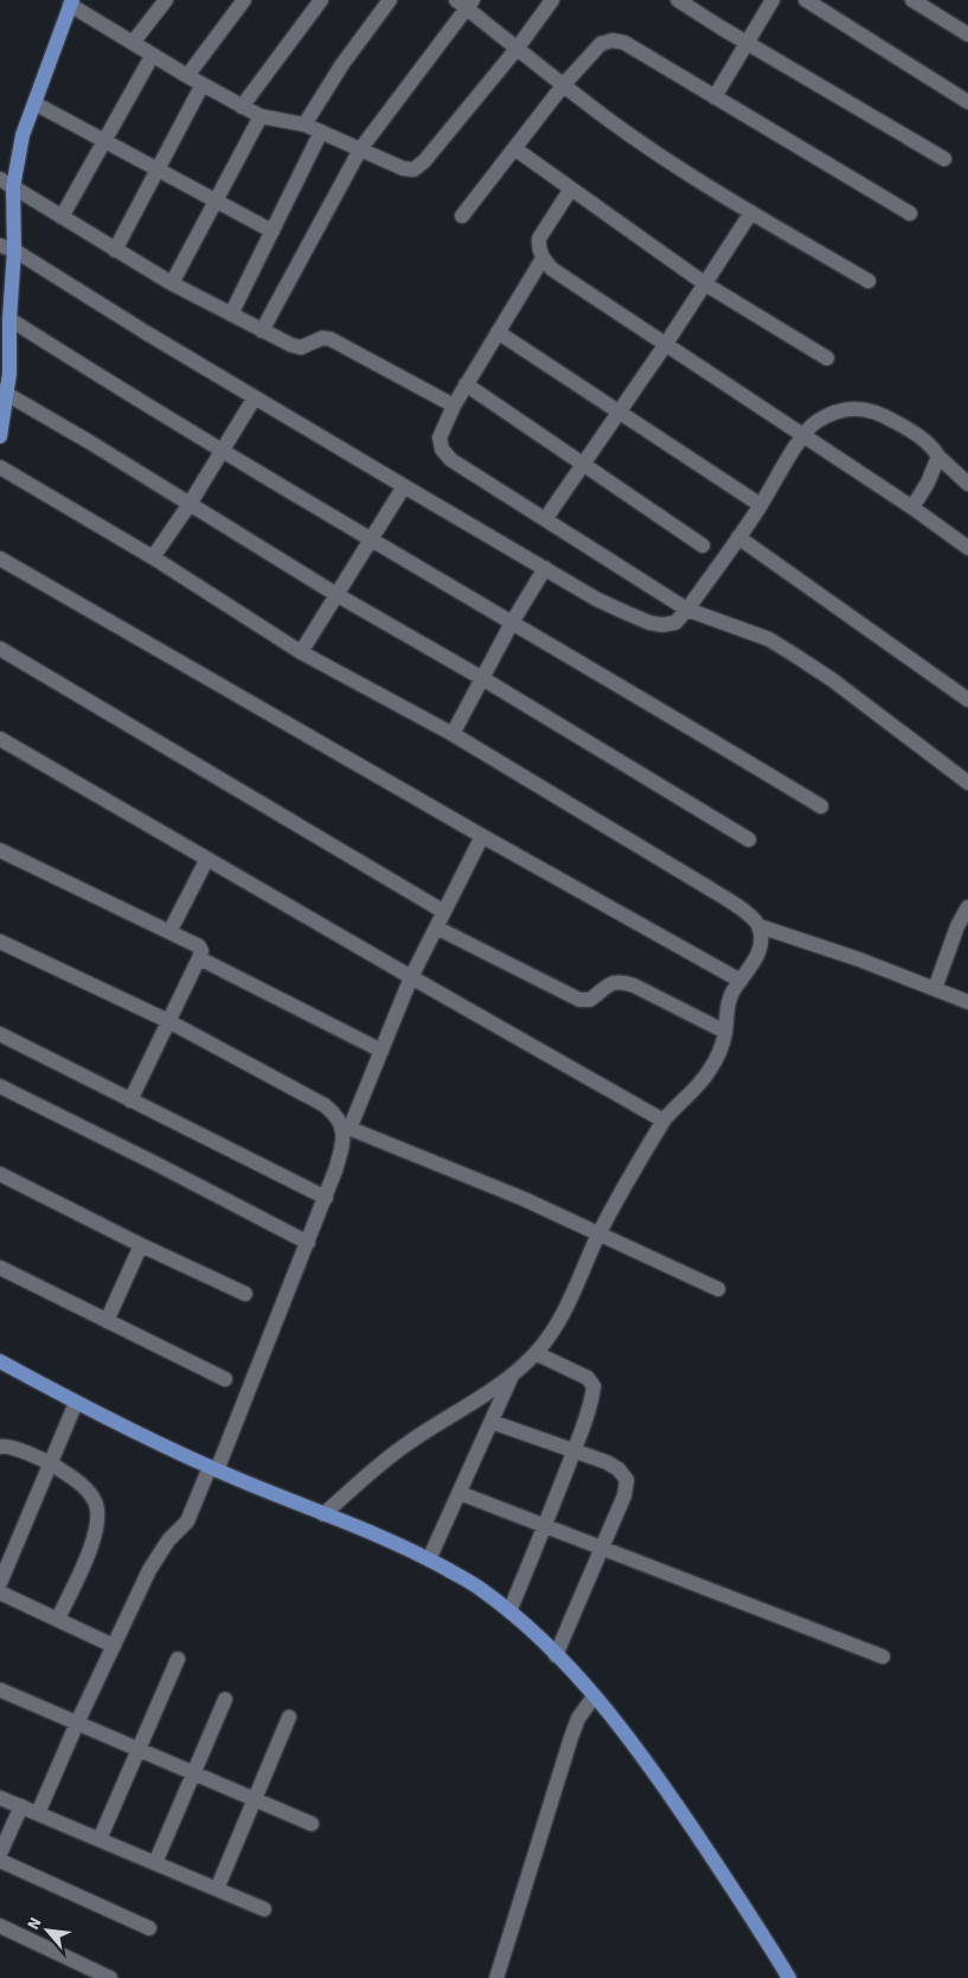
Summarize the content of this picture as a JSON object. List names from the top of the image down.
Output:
{
  "north": "top left"
}
